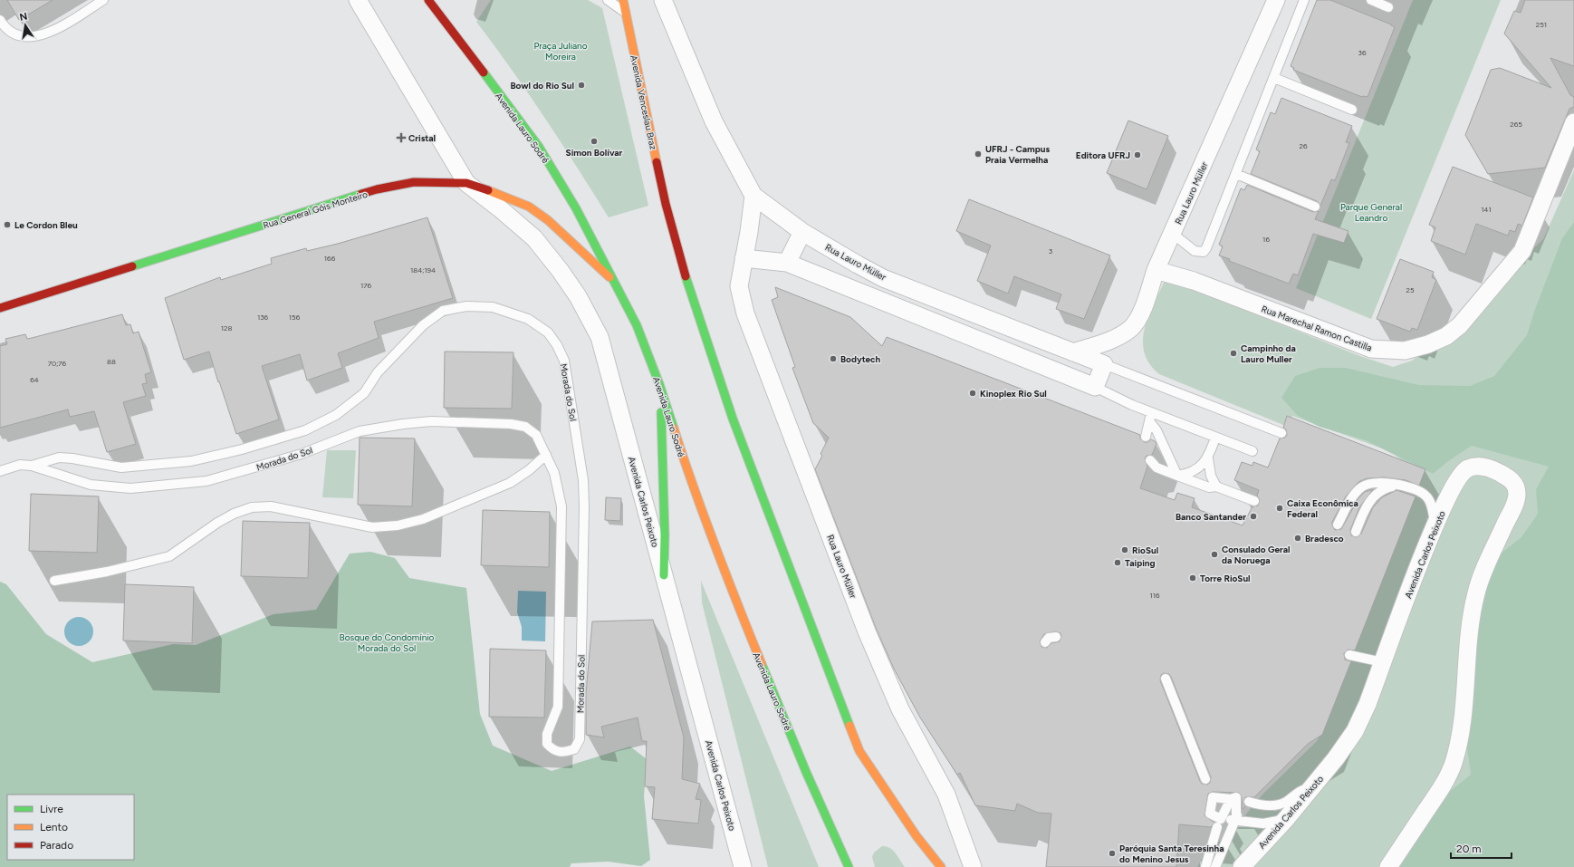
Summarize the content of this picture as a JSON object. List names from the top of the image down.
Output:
{
  "streets": {
    "main road": ["Avenida Venceslau Braz", "Avenida Lauro Sodré", "Rua General Góis Monteiro"],
    "street": ["Rua Lauro Müller", "Rua Marechal Ramon Castilla", "Avenida Carlos Peixoto"],
    "lane": ["Morada do Sol"]
  },
  "crossings": [
    ["Avenida Lauro Sodré", "Rua General Góis Monteiro"],
    ["Rua Lauro Müller", "Rua Marechal Ramon Castilla"],
    ["Rua General Góis Monteiro", "Avenida Carlos Peixoto"]
  ],
  "parks": ["Praça Juliano Moreira", "Parque General Leandro", "Bosque do Condomínio Morada do Sol"],
  "places": {
    "other": [
      "Bowl do Rio Sul",
      "Simon Bolívar",
      "UFRJ - Campus Praia Vermelha",
      "Editora UFRJ",
      "Le Cordon Bleu",
      "Campinho da Lauro Muller",
      "Bodytech",
      "Kinoplex Rio Sul",
      "Caixa Econômica Federal",
      "Banco Santander",
      "Bradesco",
      "RioSul",
      "Consulado Geral da Noruega",
      "Taiping",
      "Torre RioSul",
      "Paróquia Santa Teresinha do Menino Jesus"
    ],
    "health": ["Cristal"]
  },
  "house_numbers": [
    "251",
    "36",
    "265",
    "26",
    "141",
    "16",
    "3",
    "166",
    "184;194",
    "176",
    "25",
    "136",
    "156",
    "128",
    "88",
    "70;76",
    "64",
    "116"
  ],
  "legend": ["Livre", "Lento", "Parado"],
  "scale_bar": "20 m",
  "north": "top"
}
